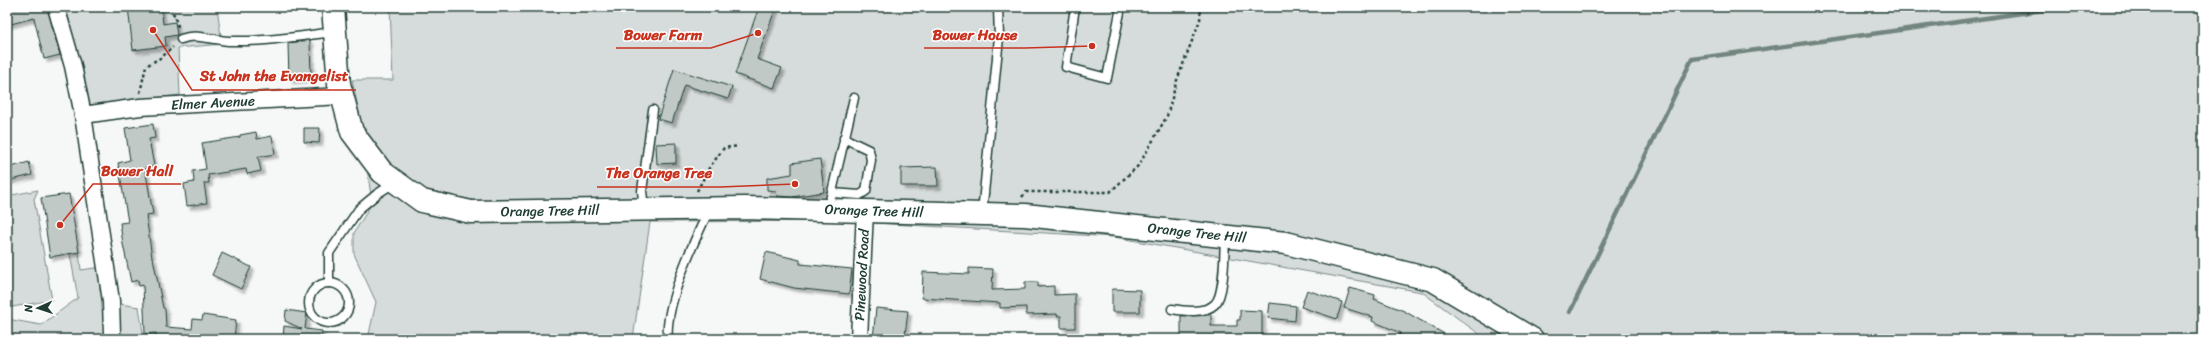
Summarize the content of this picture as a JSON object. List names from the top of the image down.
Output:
{
  "streets": {
    "main road": ["Orange Tree Hill"],
    "street": ["Elmer Avenue", "Pinewood Road"]
  },
  "crossings": [
    ["Elmer Avenue", "Orange Tree Hill"],
    ["Orange Tree Hill", "Pinewood Road"]
  ],
  "places": [
    "St John the Evangelist",
    "Bower Farm",
    "Bower House",
    "The Orange Tree",
    "Bower Hall"
  ],
  "north": "left"
}
